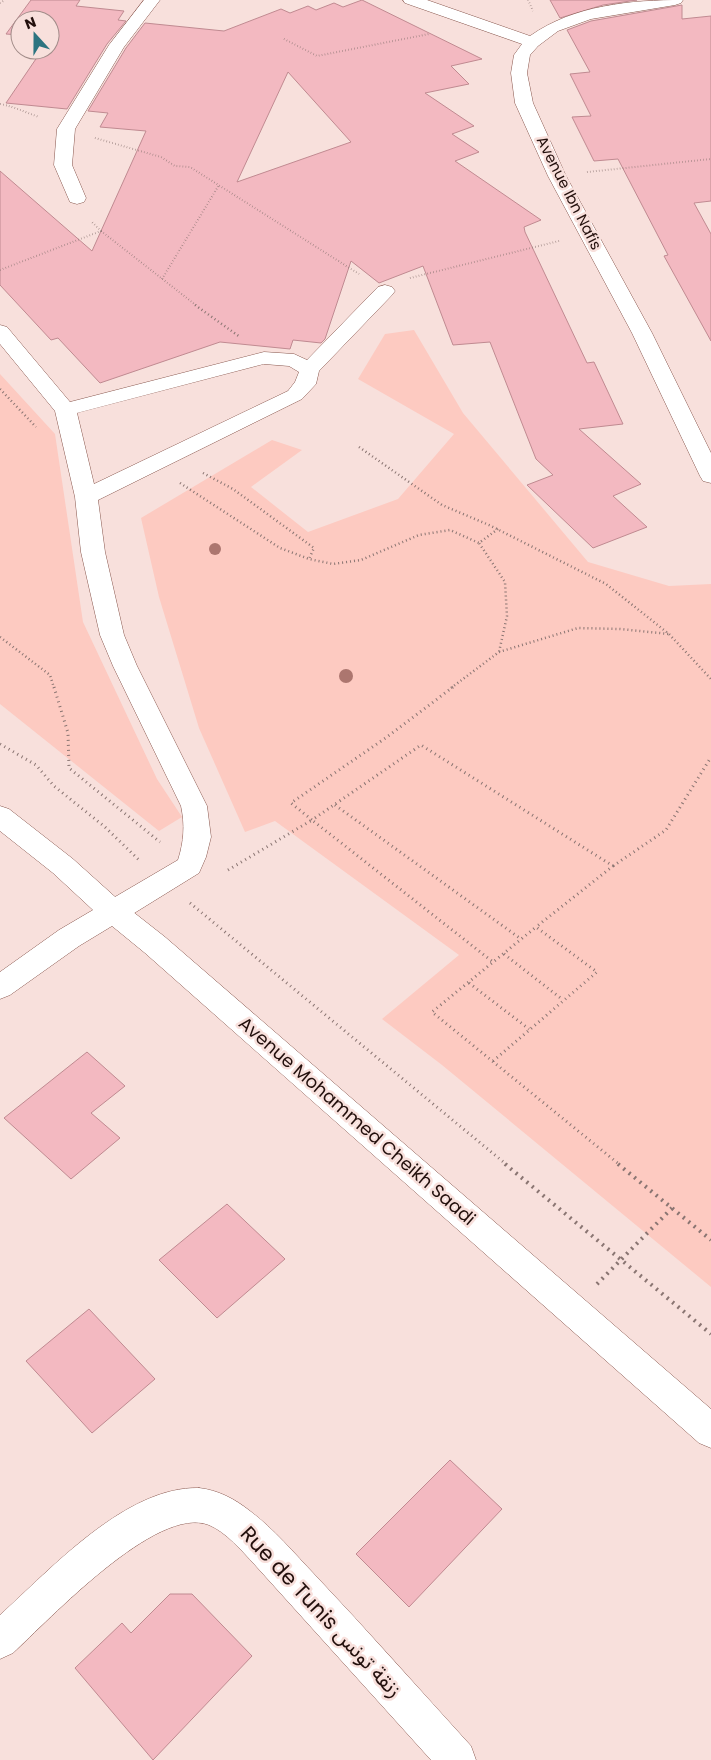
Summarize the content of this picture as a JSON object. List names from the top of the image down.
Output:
{
  "streets": {
    "street": ["Avenue Ibn Nafis", "Avenue Mohammed Cheikh Saadi", "Rue de Tunis زنقة تونس"]
  },
  "north": "top"
}
